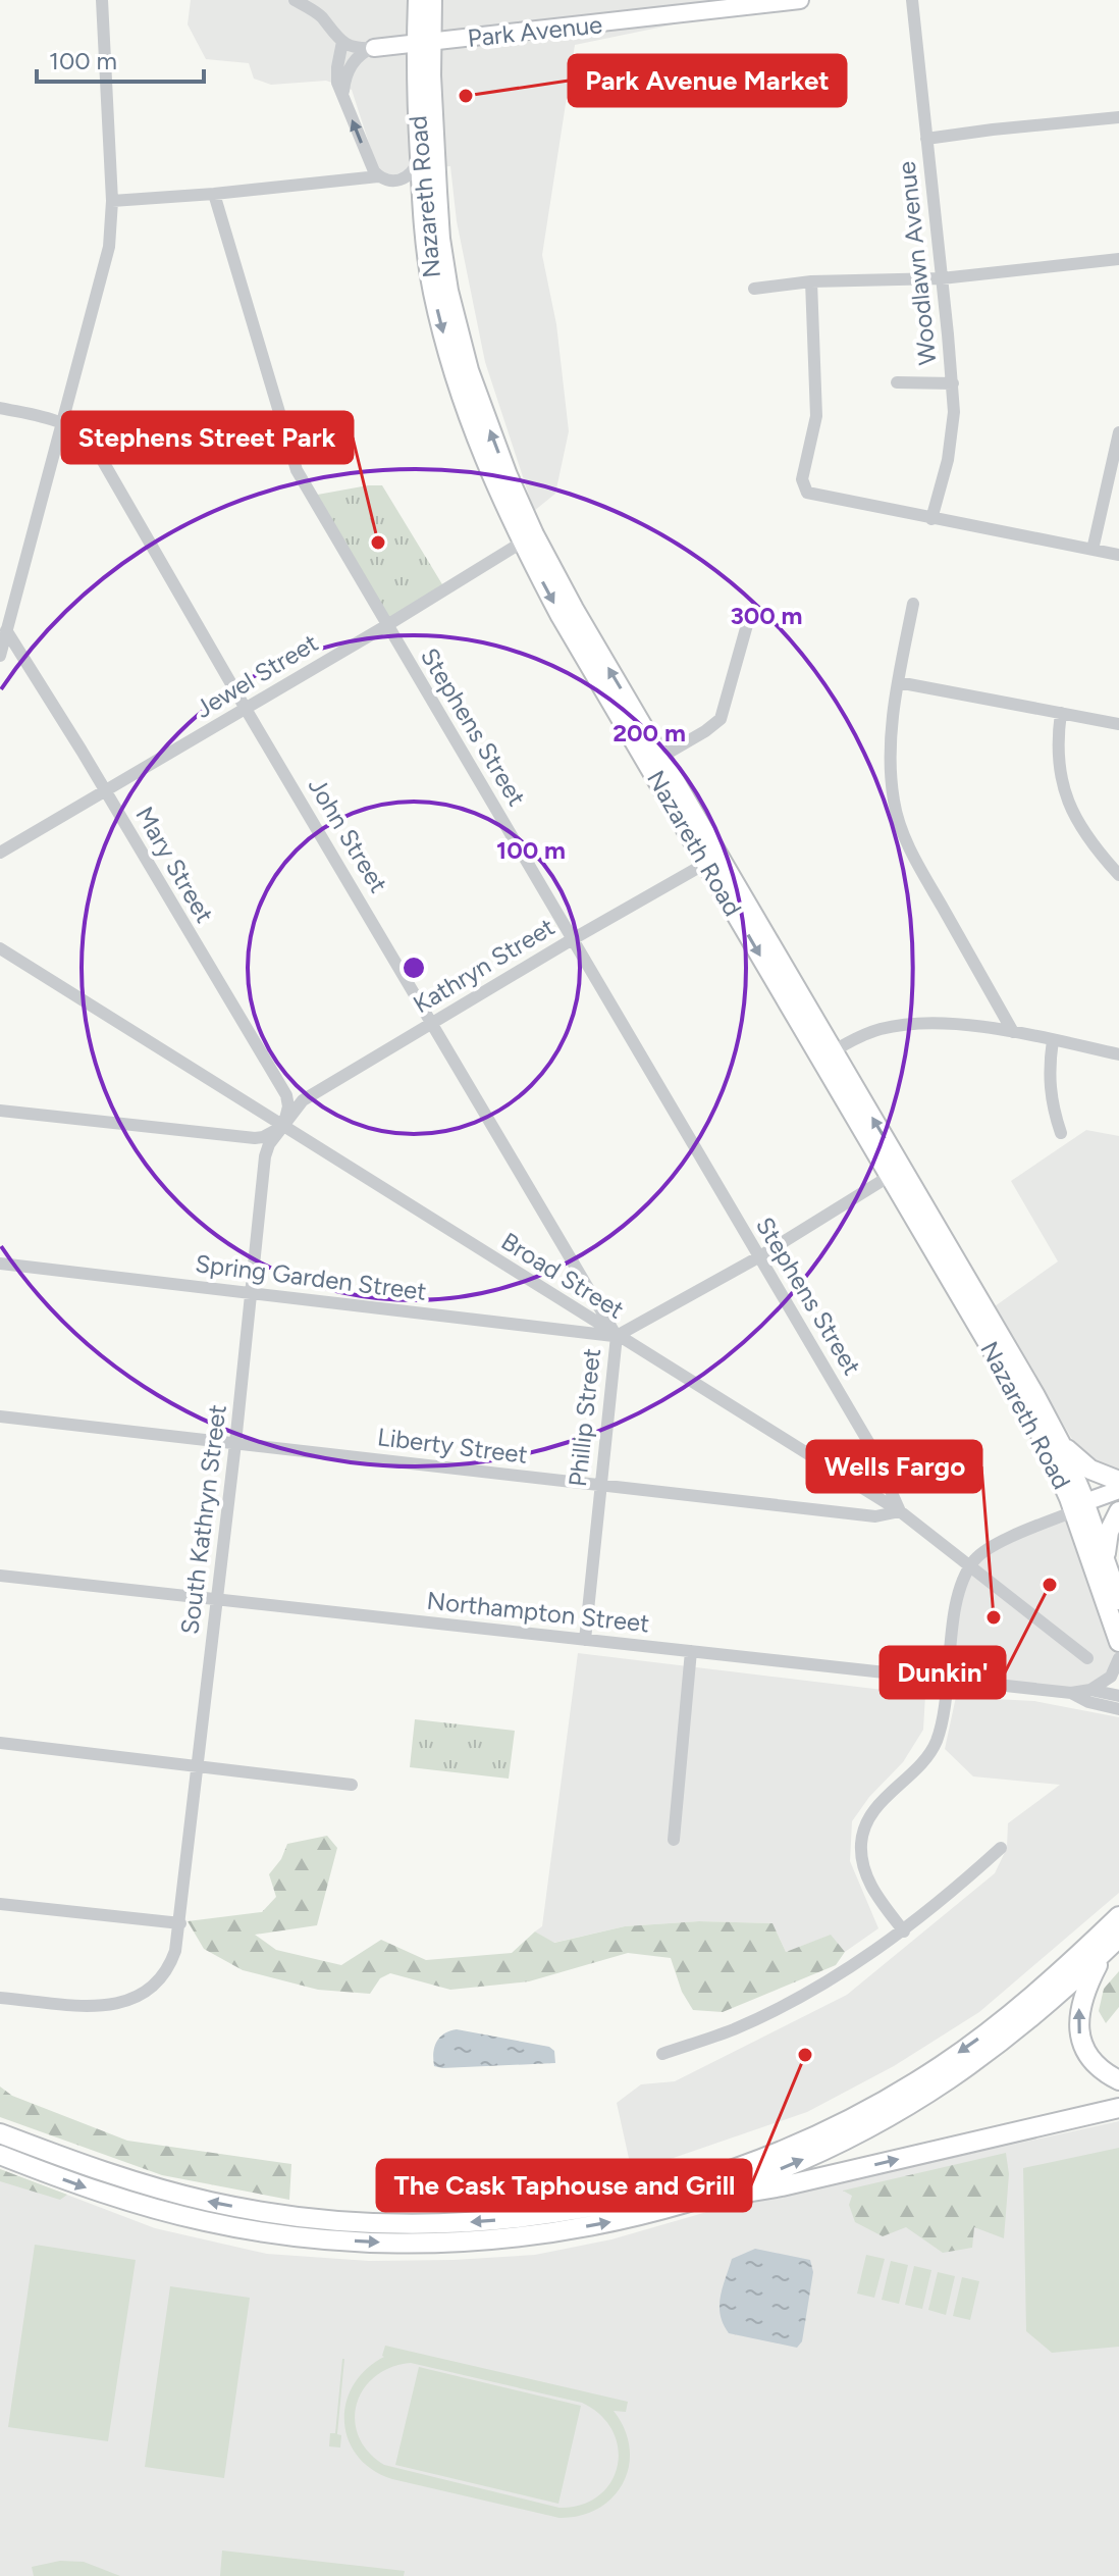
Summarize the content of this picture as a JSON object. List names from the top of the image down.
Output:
{
  "streets": {
    "highway": ["Nazareth Road"],
    "main road": ["Park Avenue"],
    "street": [
      "Woodlawn Avenue",
      "Jewel Street",
      "Stephens Street",
      "John Street",
      "Mary Street",
      "Kathryn Street",
      "Broad Street",
      "Spring Garden Street",
      "Phillip Street",
      "Liberty Street",
      "South Kathryn Street",
      "Northampton Street"
    ]
  },
  "crossings": [
    ["Park Avenue", "Nazareth Road"],
    ["Nazareth Road", "Jewel Street"],
    ["Nazareth Road", "Kathryn Street"],
    ["Nazareth Road", "Phillip Street"],
    ["Jewel Street", "Stephens Street"],
    ["Jewel Street", "John Street"],
    ["Jewel Street", "Mary Street"],
    ["Stephens Street", "Kathryn Street"],
    ["Stephens Street", "Broad Street"],
    ["Stephens Street", "Phillip Street"],
    ["Stephens Street", "Liberty Street"],
    ["John Street", "Kathryn Street"],
    ["John Street", "Broad Street"],
    ["John Street", "Spring Garden Street"],
    ["John Street", "Phillip Street"],
    ["Mary Street", "Kathryn Street"],
    ["Mary Street", "Broad Street"],
    ["Mary Street", "South Kathryn Street"],
    ["Kathryn Street", "Broad Street"],
    ["Kathryn Street", "South Kathryn Street"],
    ["Broad Street", "Spring Garden Street"],
    ["Broad Street", "Phillip Street"],
    ["Broad Street", "Liberty Street"],
    ["Broad Street", "South Kathryn Street"],
    ["Spring Garden Street", "Phillip Street"],
    ["Spring Garden Street", "South Kathryn Street"],
    ["Phillip Street", "Liberty Street"],
    ["Phillip Street", "Northampton Street"],
    ["Liberty Street", "South Kathryn Street"],
    ["South Kathryn Street", "Northampton Street"]
  ],
  "places": [
    "Park Avenue Market",
    "Stephens Street Park",
    "Dunkin'",
    "Wells Fargo",
    "The Cask Taphouse and Grill"
  ],
  "scale_bar": "100 m",
  "rings": ["300 m", "200 m", "100 m"]
}
